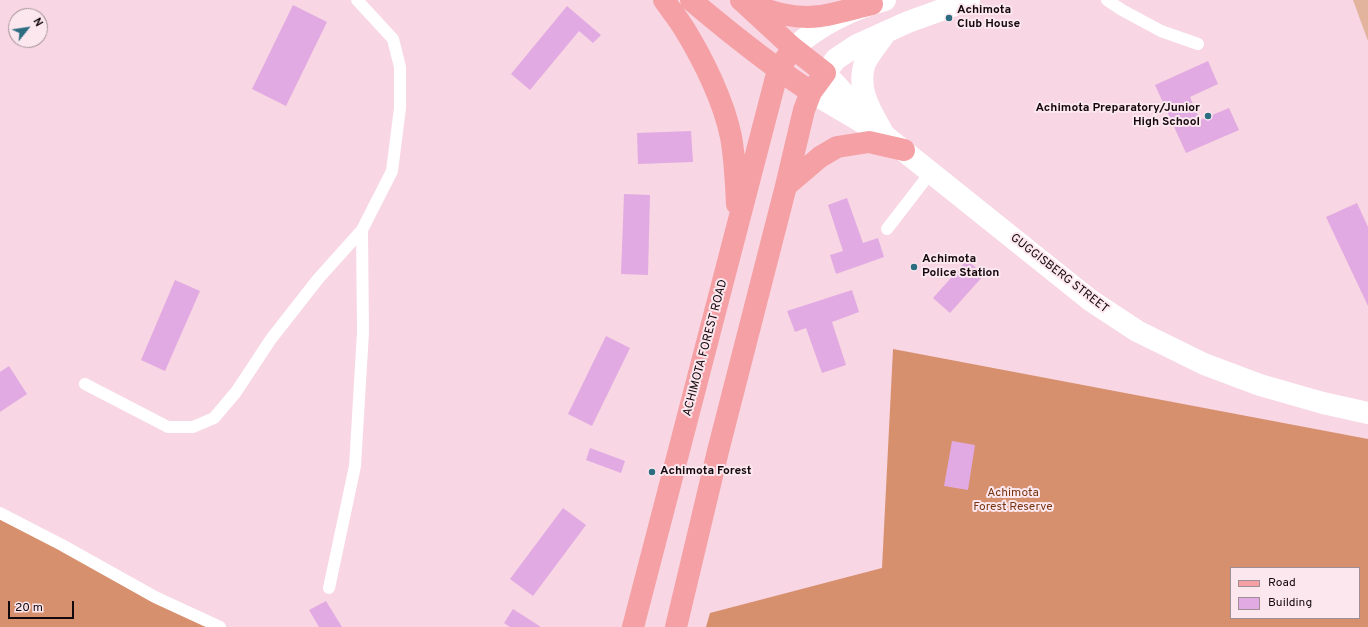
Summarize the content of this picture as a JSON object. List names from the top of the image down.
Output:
{
  "streets": {
    "main road": ["ACHIMOTA FOREST ROAD"],
    "street": ["GUGGISBERG STREET"]
  },
  "parks": ["Achimota Forest Reserve"],
  "places": [
    "Achimota Club House",
    "Achimota Preparatory/Junior High School",
    "Achimota Police Station",
    "Achimota Forest"
  ],
  "legend": ["Road", "Building"],
  "scale_bar": "20 m",
  "north": "top right"
}
